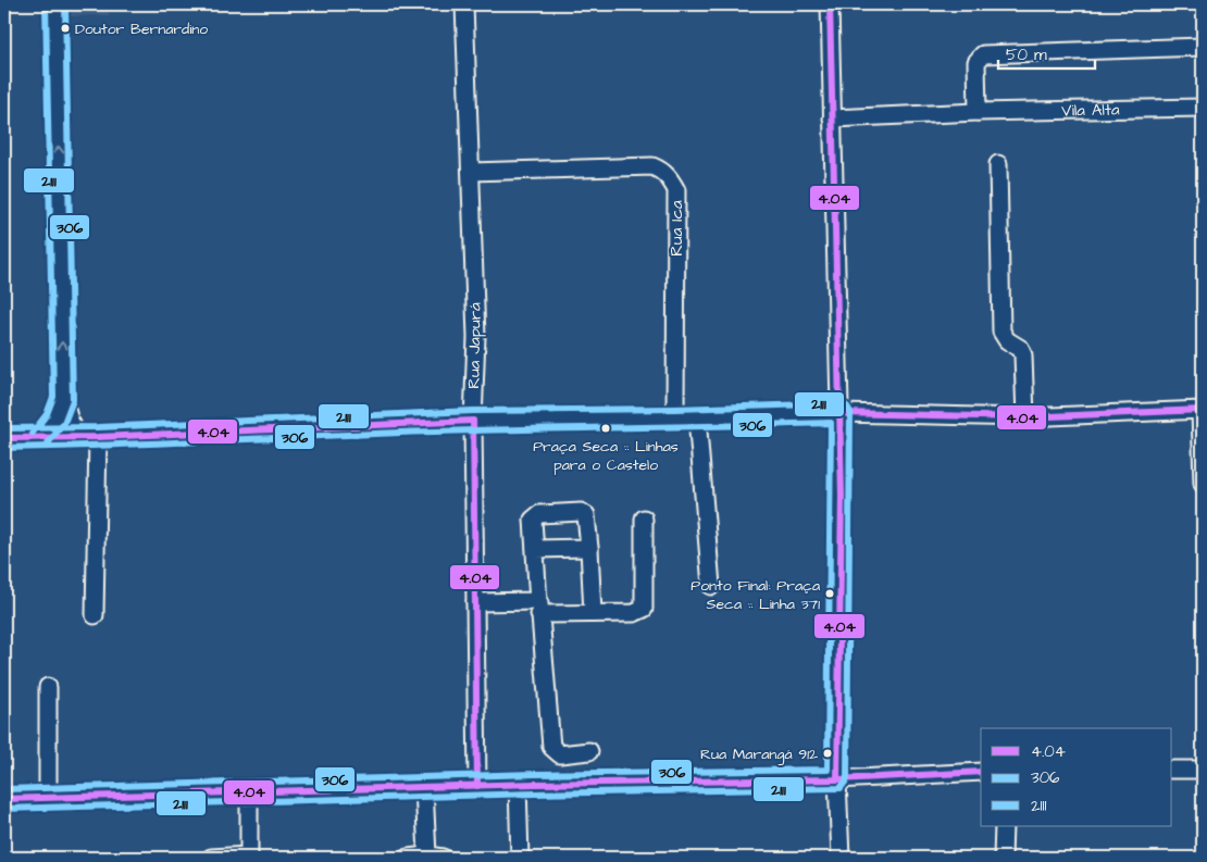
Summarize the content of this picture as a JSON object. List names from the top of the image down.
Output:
{
  "streets": {
    "street": ["Vila Alta", "Rua Ica", "Rua Japurá"]
  },
  "crossings": [
    ["Rua Ica", "Rua Japurá"]
  ],
  "places": [
    "Doutor Bernardino",
    "Praça Seca :: Linhas para o Castelo",
    "Ponto Final: Praça Seca :: Linha 371",
    "Rua Marangá 912"
  ],
  "lines": ["transit line 4.04", "transit line 306", "transit line 2111"],
  "legend": ["4.04", "306", "2111"],
  "scale_bar": "50 m"
}
